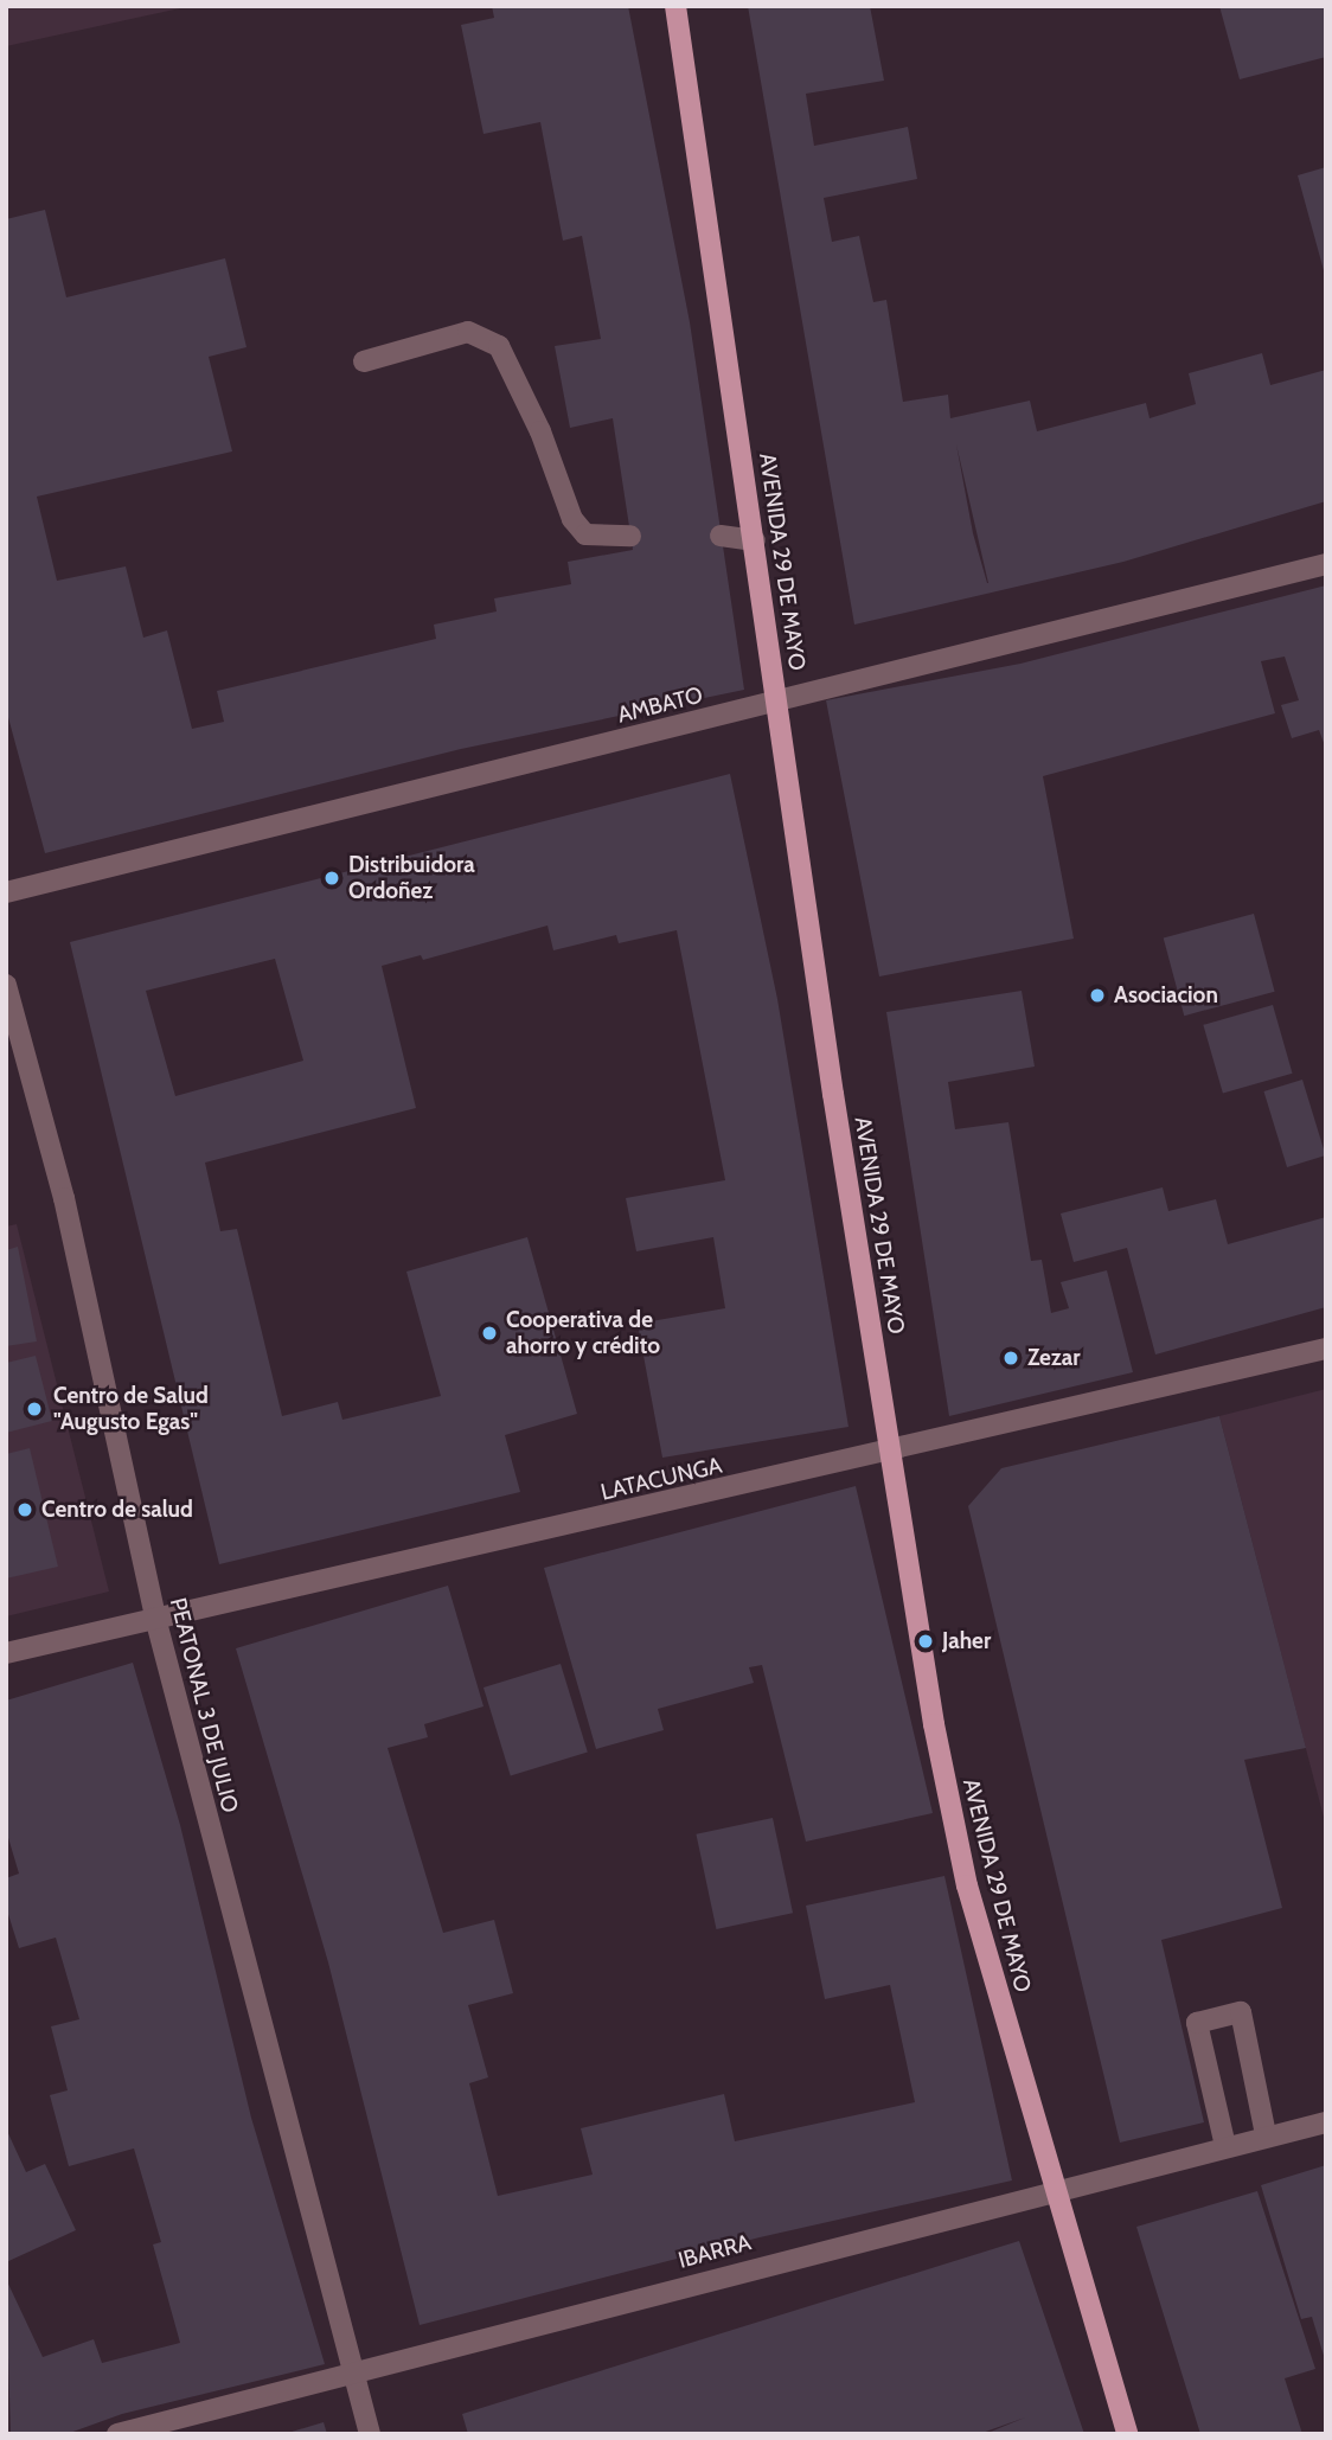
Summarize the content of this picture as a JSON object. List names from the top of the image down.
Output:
{
  "streets": {
    "main road": ["AVENIDA 29 DE MAYO"],
    "street": [
      "AMBATO",
      "LATACUNGA",
      "PEATONAL 3 DE JULIO",
      "IBARRA"
    ]
  },
  "crossings": [
    ["AVENIDA 29 DE MAYO", "AMBATO"],
    ["AVENIDA 29 DE MAYO", "LATACUNGA"],
    ["AVENIDA 29 DE MAYO", "IBARRA"],
    ["LATACUNGA", "PEATONAL 3 DE JULIO"],
    ["PEATONAL 3 DE JULIO", "IBARRA"]
  ],
  "places": [
    "Distribuidora Ordoñez",
    "Asociacion",
    "Cooperativa de ahorro y crédito",
    "Zezar",
    "Centro de Salud \"Augusto Egas\"",
    "Centro de salud",
    "Jaher"
  ]
}
